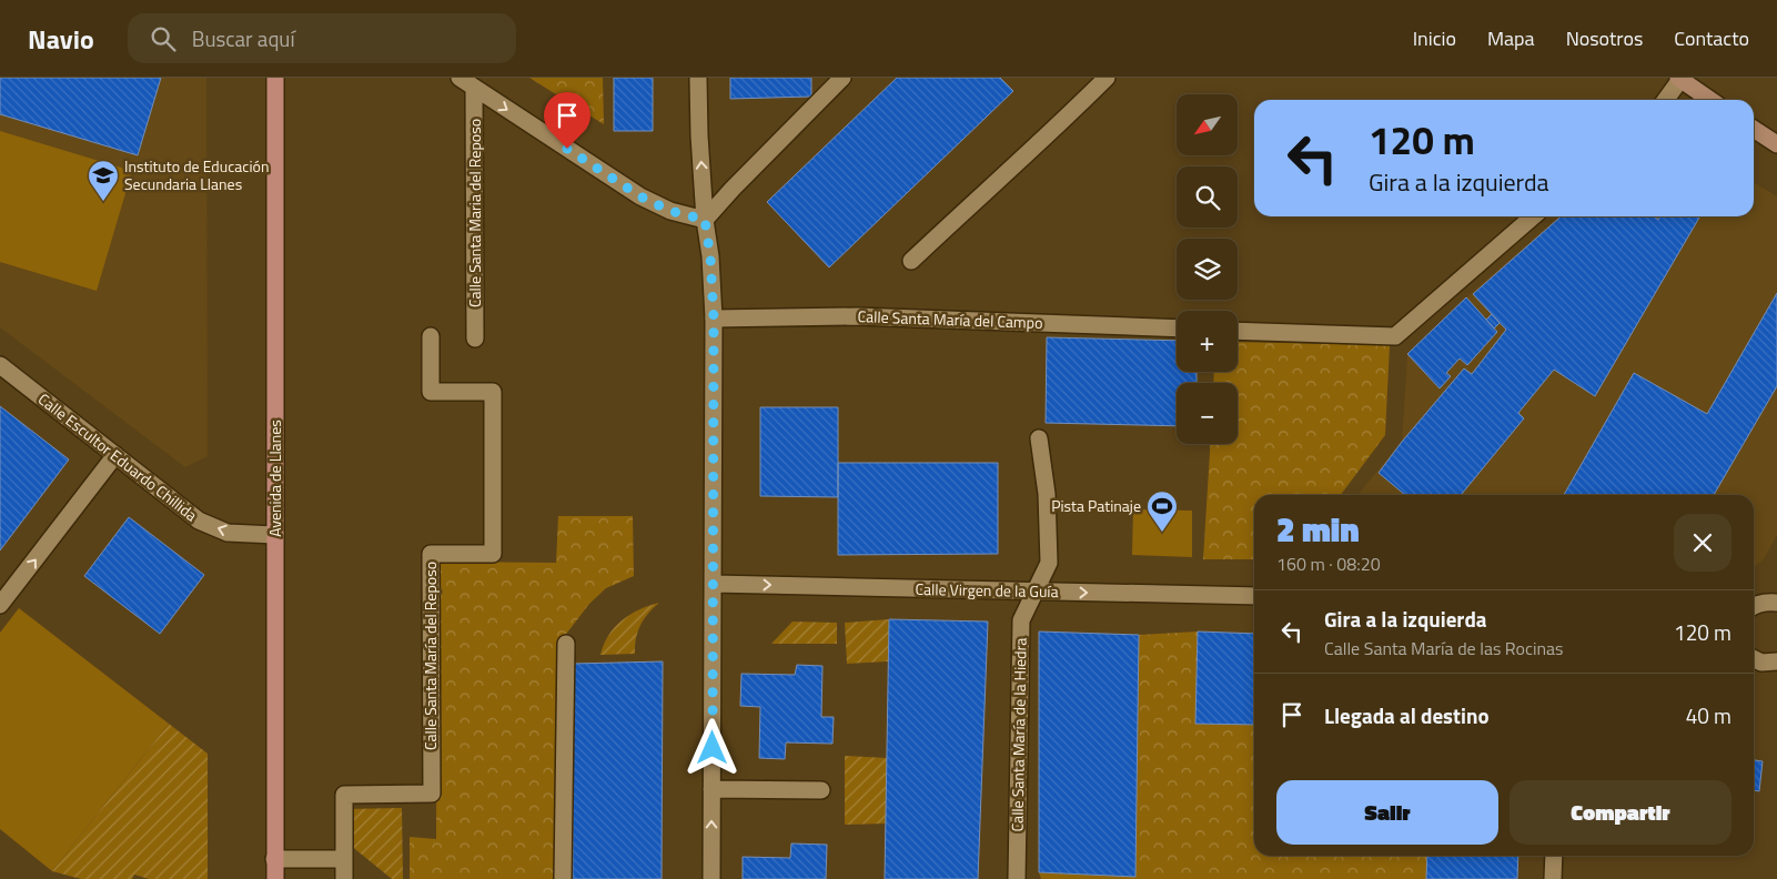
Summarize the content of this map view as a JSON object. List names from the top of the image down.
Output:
{
  "streets": {
    "main road": ["Avenida de Llanes"],
    "street": [
      "Calle Santa Maria del Reposo",
      "Calle Santa María del Campo",
      "Calle Escultor Eduardo Chillida",
      "Calle Virgen de la Guía",
      "Calle Santa María del Reposo",
      "Calle Santa María de la Hiedra"
    ]
  },
  "crossings": [
    ["Calle Escultor Eduardo Chillida", "Avenida de Llanes"],
    ["Calle Virgen de la Guía", "Calle Santa María de la Hiedra"]
  ],
  "one_way": ["Calle Escultor Eduardo Chillida", "Calle Virgen de la Guía"],
  "places": {
    "school or university": ["Instituto de Educación Secundaria Llanes"],
    "sports": ["Pista Patinaje"]
  },
  "north": "bottom left",
  "page": {
    "header": "Navio",
    "search": "Buscar aquí",
    "nav": [
      "Inicio",
      "Mapa",
      "Nosotros",
      "Contacto"
    ],
    "map_buttons": ["+", "−"],
    "turn": ["120 m", "Gira a la izquierda"],
    "heading": ["2 min", "160 m · 08:20"],
    "list": [
      {
        "name": "Gira a la izquierda",
        "note": "Calle Santa María de las Rocinas",
        "value": "120 m"
      },
      {
        "name": "Llegada al destino",
        "value": "40 m"
      }
    ],
    "buttons": ["Salir", "Compartir"]
  }
}
